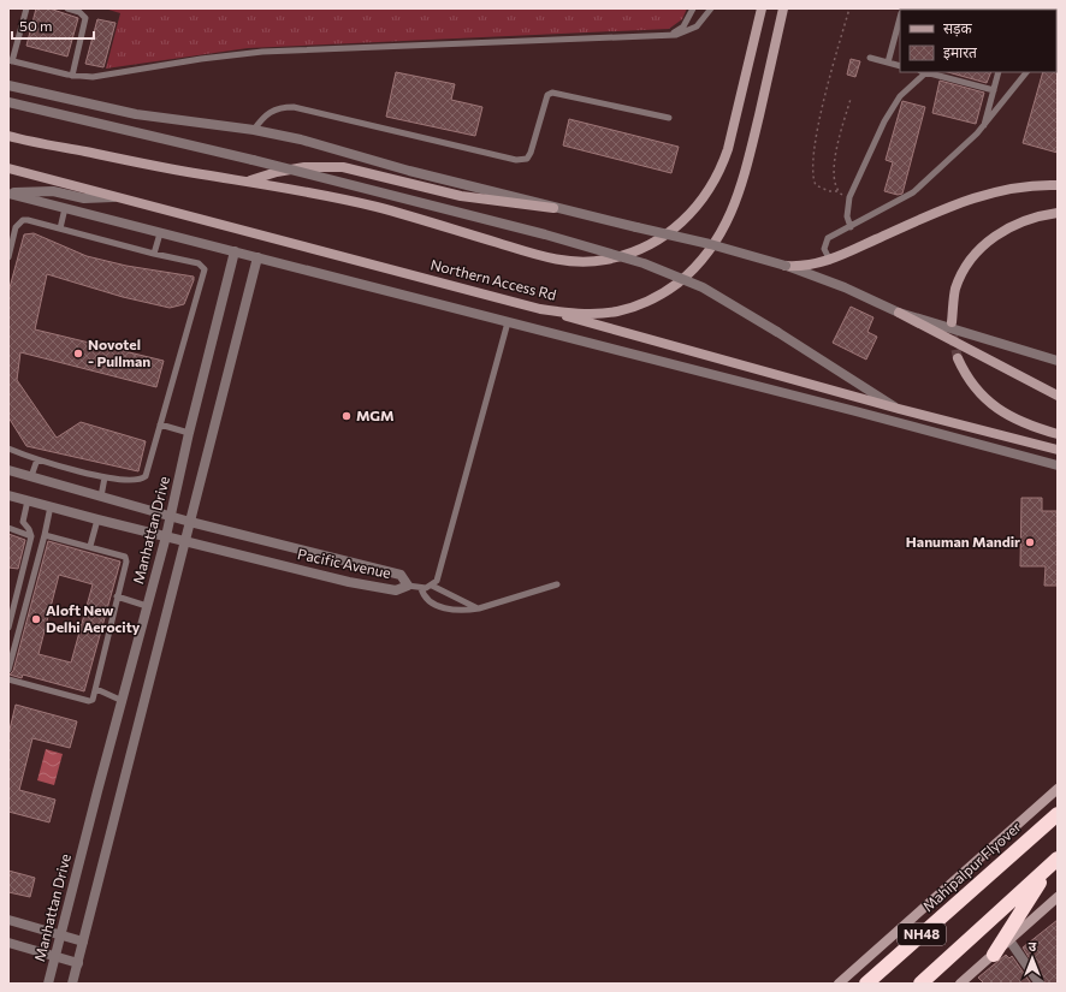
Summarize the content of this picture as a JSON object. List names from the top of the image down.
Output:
{
  "streets": {
    "highway": ["Mahipalpur Flyover", "NH48"],
    "main road": ["Northern Access Rd"],
    "street": ["Manhattan Drive", "Pacific Avenue"]
  },
  "crossings": [
    ["Manhattan Drive", "Pacific Avenue"]
  ],
  "places": [
    "Novotel - Pullman",
    "MGM",
    "Hanuman Mandir",
    "Aloft New Delhi Aerocity"
  ],
  "legend": ["सड़क", "इमारत"],
  "scale_bar": "50 m",
  "north": "top"
}
